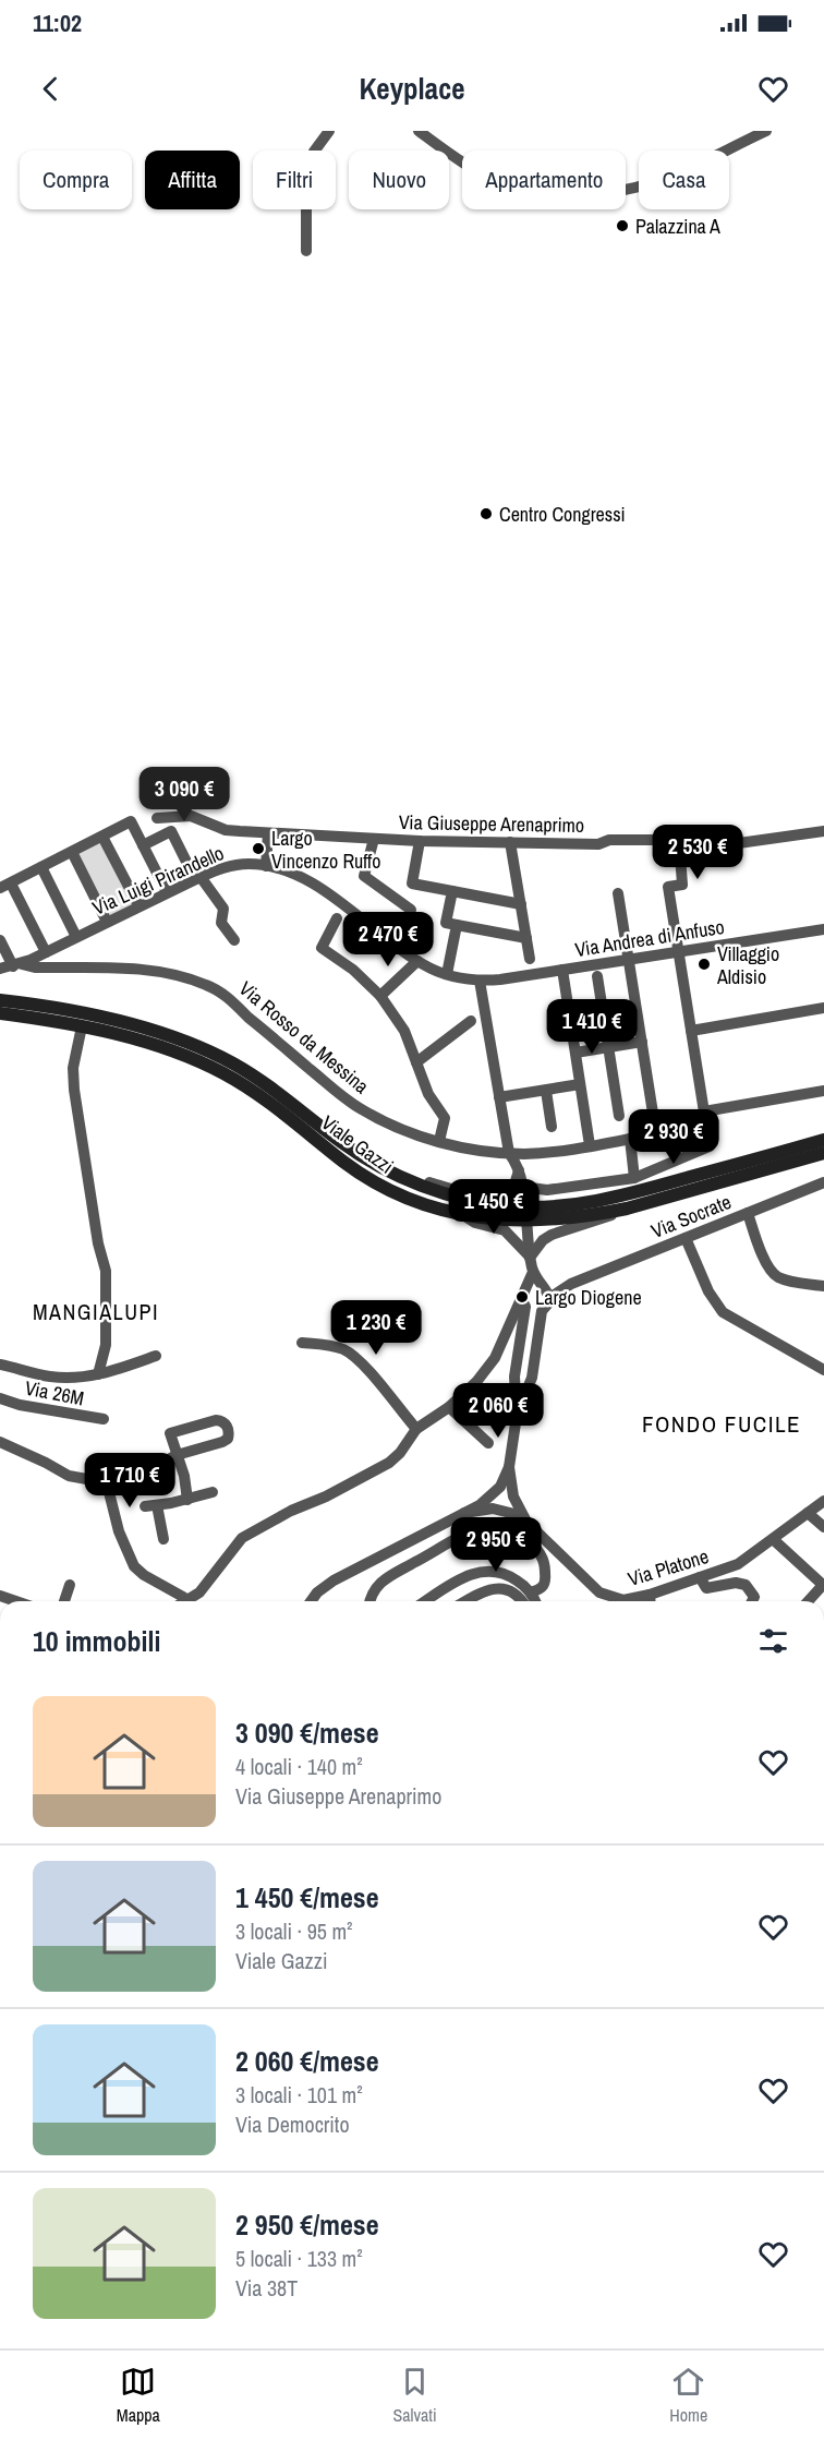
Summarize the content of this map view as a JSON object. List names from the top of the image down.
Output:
{
  "streets": {
    "main road": ["Viale Gazzi"],
    "street": [
      "Via Giuseppe Arenaprimo",
      "Via Luigi Pirandello",
      "Via Andrea di Anfuso",
      "Via Rosso da Messina",
      "Via Socrate",
      "Via 26M",
      "Via Platone"
    ]
  },
  "crossings": [
    ["Via Luigi Pirandello", "Via Andrea di Anfuso"],
    ["Via Luigi Pirandello", "Via Rosso da Messina"]
  ],
  "districts": ["MANGIALUPI", "FONDO FUCILE"],
  "places": [
    "Palazzina A",
    "Centro Congressi",
    "Largo Vincenzo Ruffo",
    "Villaggio Aldisio",
    "Largo Diogene"
  ],
  "page": {
    "status": "11:02",
    "header": "Keyplace",
    "chip": [
      "Compra",
      "Affitta",
      "Filtri",
      "Nuovo",
      "Appartamento",
      "Casa"
    ],
    "price": [
      "3 090 €",
      "2 530 €",
      "2 470 €",
      "1 410 €",
      "2 930 €",
      "1 450 €",
      "1 230 €",
      "2 060 €",
      "1 710 €",
      "2 950 €"
    ],
    "heading": "10 immobili",
    "list": [
      {
        "name": "3 090 €/mese",
        "note": "4 locali · 140 m² · Via Giuseppe Arenaprimo"
      },
      {
        "name": "1 450 €/mese",
        "note": "3 locali · 95 m² · Viale Gazzi"
      },
      {
        "name": "2 060 €/mese",
        "note": "3 locali · 101 m² · Via Democrito"
      },
      {
        "name": "2 950 €/mese",
        "note": "5 locali · 133 m² · Via 38T"
      }
    ],
    "tabs": ["Mappa", "Salvati", "Home"]
  }
}
